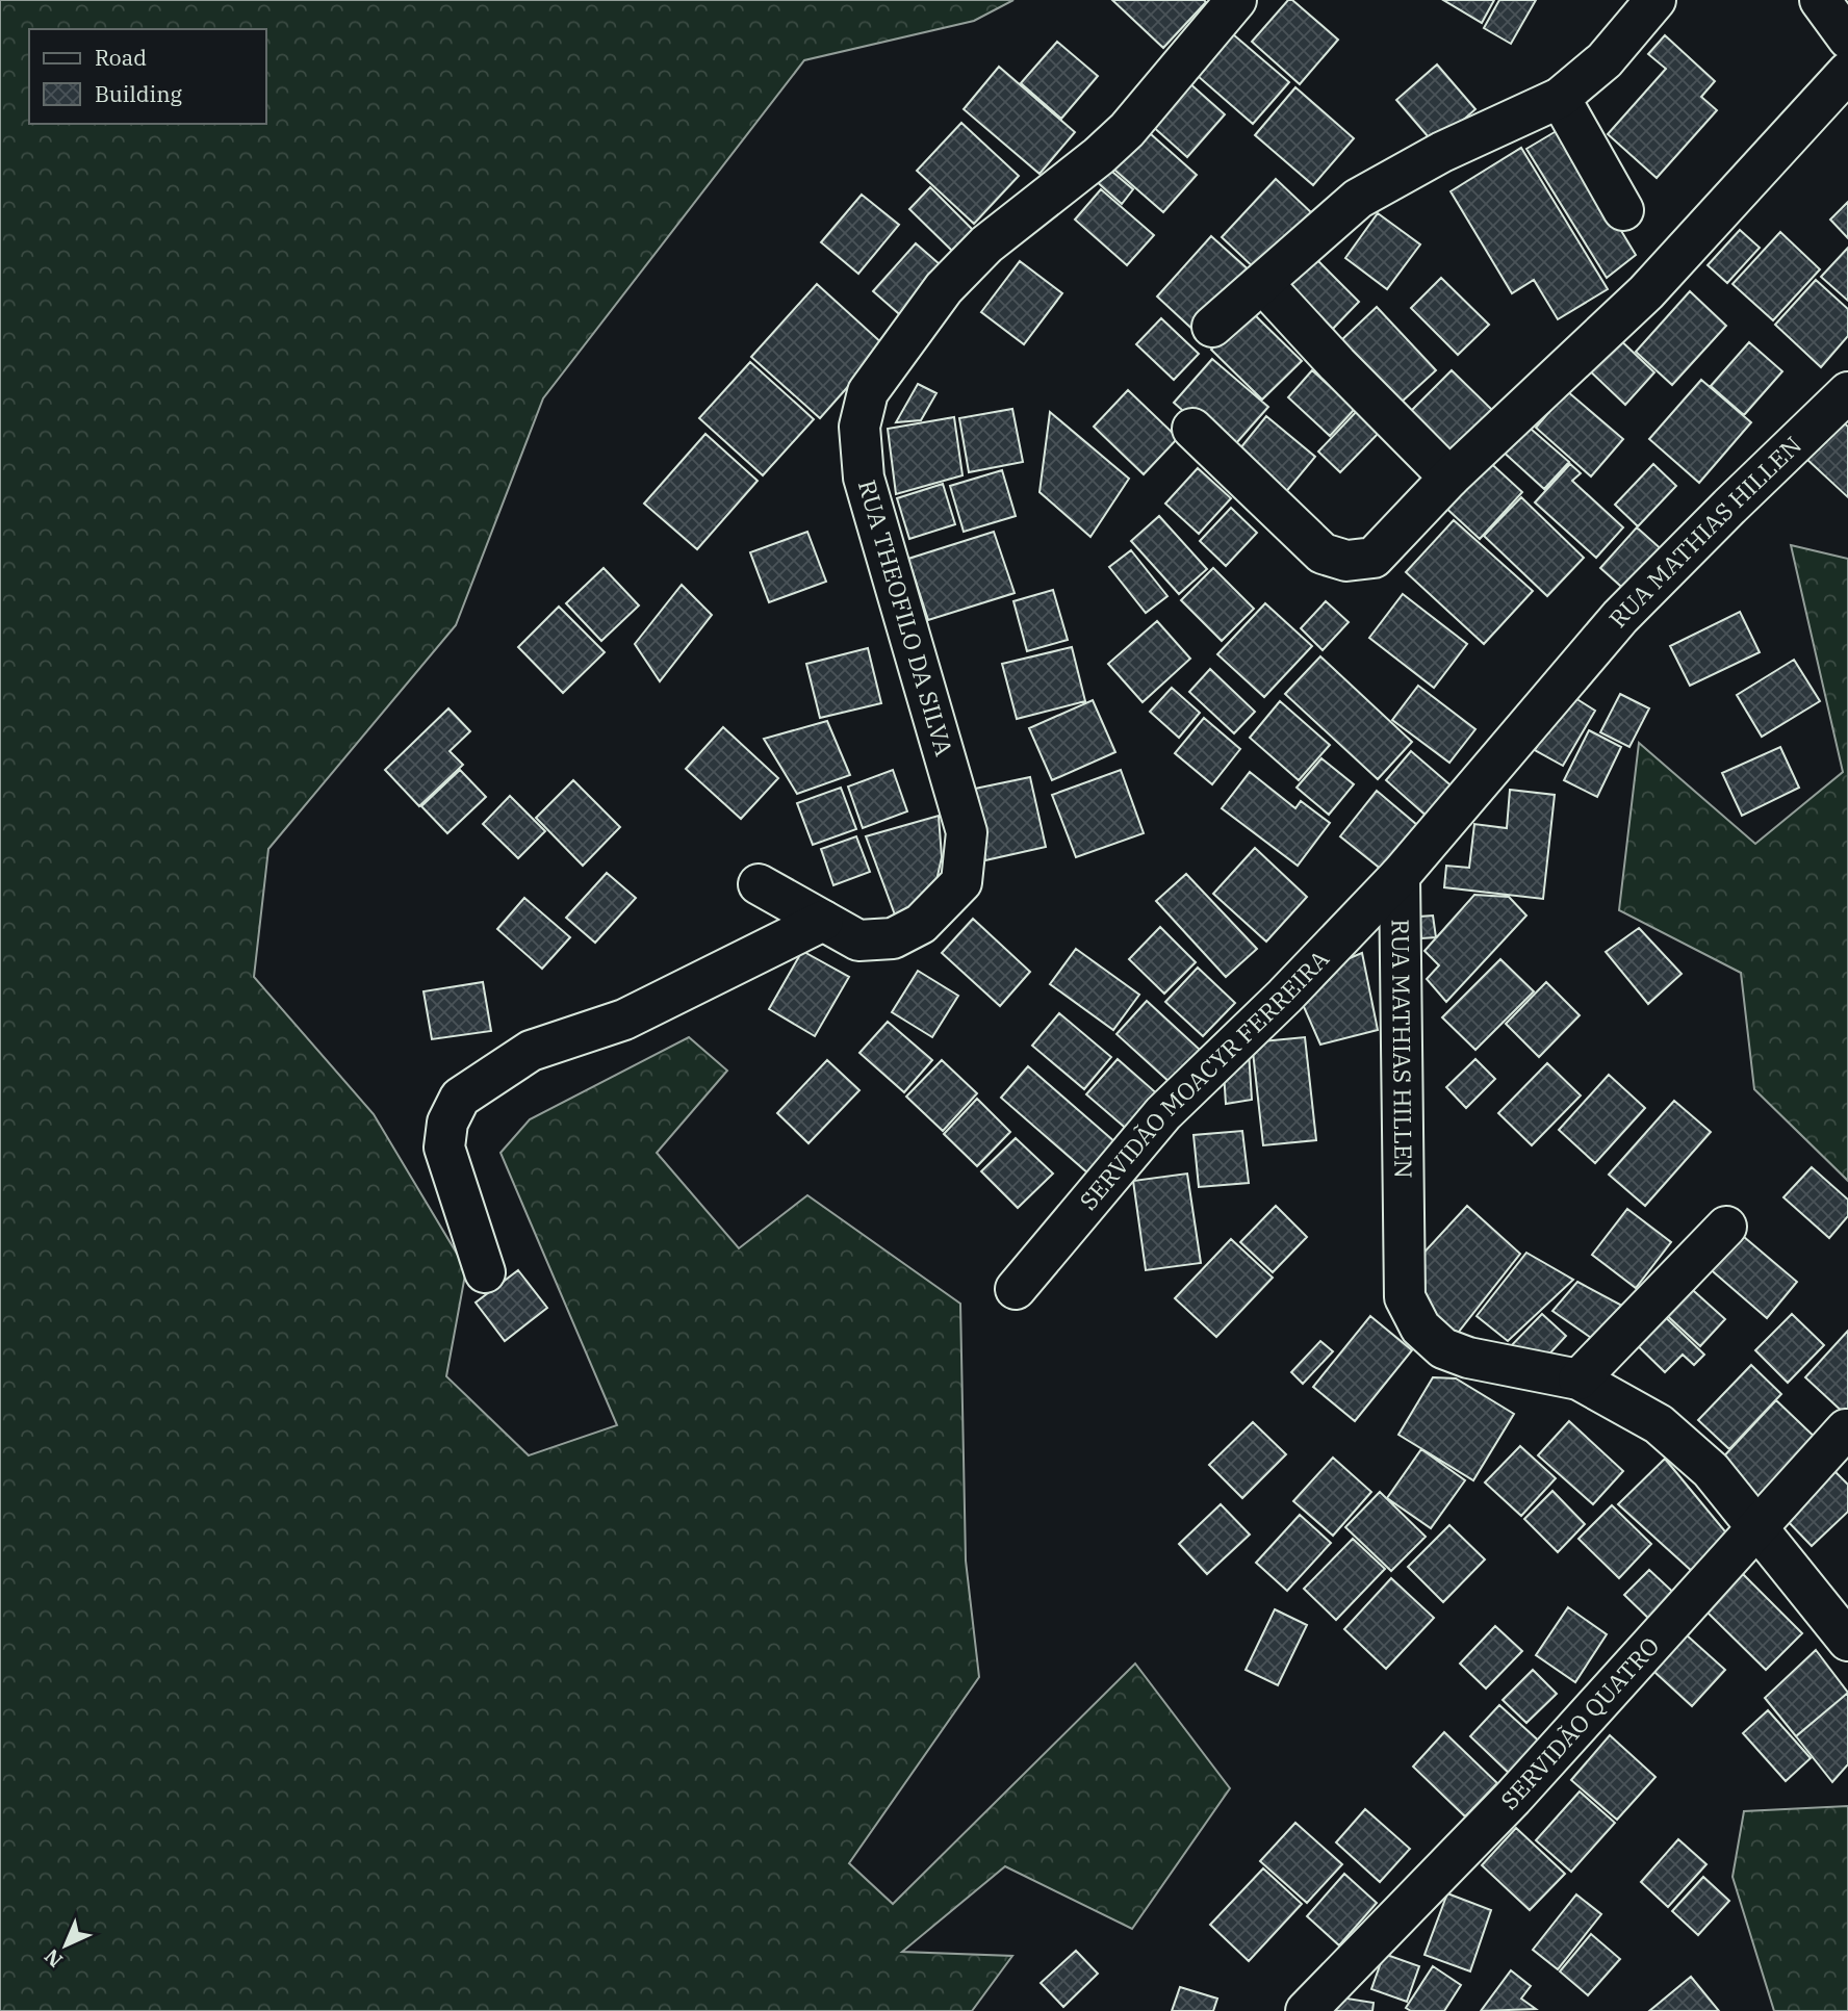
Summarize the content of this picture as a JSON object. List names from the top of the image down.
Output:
{
  "streets": {
    "street": [
      "RUA MATHIAS HILLEN",
      "RUA THEOFILO DA SILVA",
      "SERVIDÃO MOACYR FERREIRA",
      "SERVIDÃO QUATRO"
    ]
  },
  "crossings": [
    ["RUA MATHIAS HILLEN", "SERVIDÃO MOACYR FERREIRA"],
    ["RUA MATHIAS HILLEN", "SERVIDÃO QUATRO"]
  ],
  "legend": ["Road", "Building"],
  "north": "bottom left"
}
